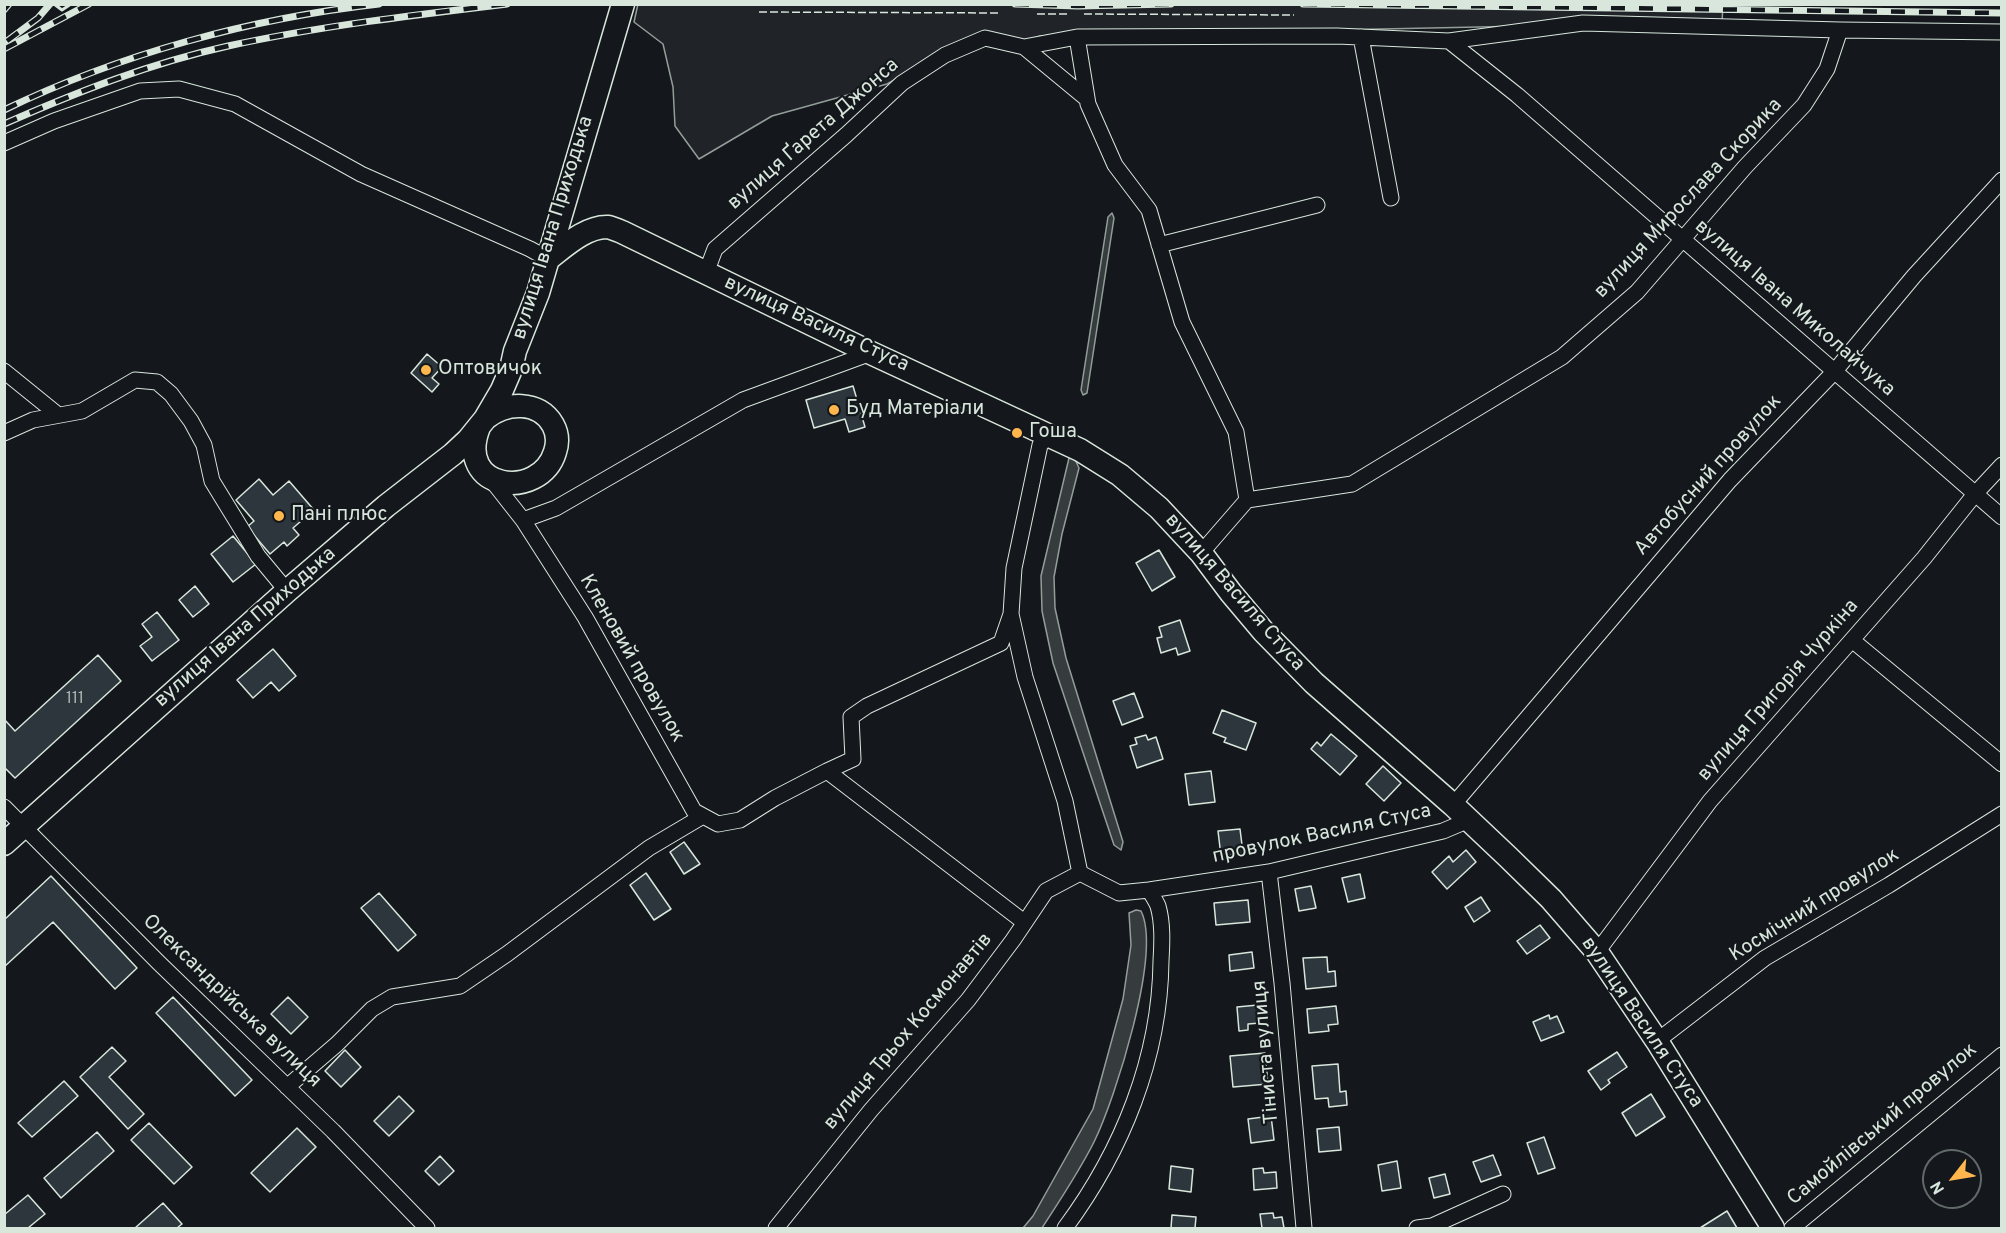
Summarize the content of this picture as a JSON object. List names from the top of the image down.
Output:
{
  "streets": {
    "main road": ["вулиця Івана Приходька", "вулиця Василя Стуса"],
    "street": [
      "вулиця Ґарета Джонса",
      "вулиця Мирослава Скорика",
      "вулиця Івана Миколайчука",
      "Автобусний провулок",
      "Кленовий провулок",
      "вулиця Григорія Чуркіна",
      "провулок Василя Стуса",
      "Космічний провулок",
      "Олександрійська вулиця",
      "вулиця Трьох Космонавтів",
      "Тіниста вулиця",
      "Самойлівський провулок"
    ]
  },
  "crossings": [
    ["вулиця Ґарета Джонса", "вулиця Мирослава Скорика"],
    ["вулиця Ґарета Джонса", "вулиця Івана Миколайчука"],
    ["вулиця Ґарета Джонса", "вулиця Василя Стуса"],
    ["вулиця Мирослава Скорика", "вулиця Івана Миколайчука"],
    ["вулиця Івана Приходька", "вулиця Василя Стуса"],
    ["вулиця Івана Приходька", "Кленовий провулок"],
    ["вулиця Івана Приходька", "Олександрійська вулиця"],
    ["вулиця Івана Миколайчука", "Автобусний провулок"],
    ["вулиця Івана Миколайчука", "вулиця Григорія Чуркіна"],
    ["вулиця Василя Стуса", "Автобусний провулок"],
    ["вулиця Василя Стуса", "вулиця Григорія Чуркіна"],
    ["вулиця Василя Стуса", "провулок Василя Стуса"],
    ["вулиця Василя Стуса", "Космічний провулок"],
    ["Автобусний провулок", "провулок Василя Стуса"],
    ["провулок Василя Стуса", "вулиця Трьох Космонавтів"],
    ["провулок Василя Стуса", "Тіниста вулиця"]
  ],
  "places": [
    "Оптовичок",
    "Буд Матерiали",
    "Гоша",
    "Пані плюс"
  ],
  "house_numbers": ["111"],
  "north": "bottom left"
}
